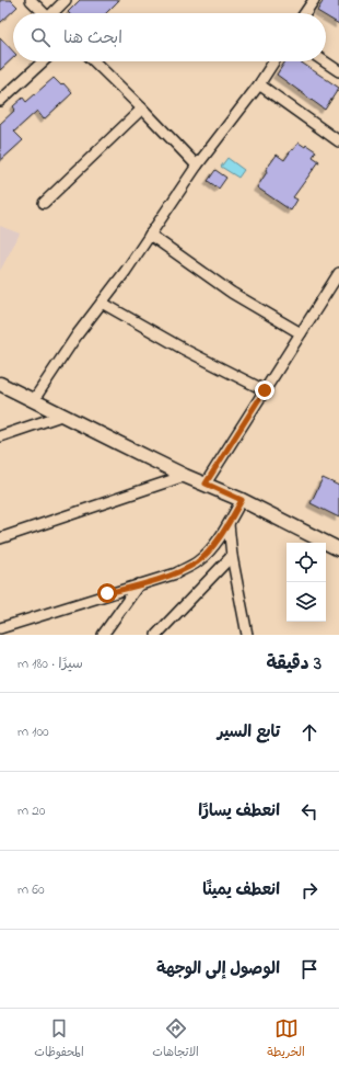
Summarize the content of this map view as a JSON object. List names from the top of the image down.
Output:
{
  "page": {
    "search": "ابحث هنا",
    "heading": ["3 دقيقة", "سيرًا · 180 m"],
    "list": [
      ["تابع السير", "100 m"],
      ["انعطف يسارًا", "20 m"],
      ["انعطف يمينًا", "60 m"],
      "الوصول إلى الوجهة"
    ],
    "nav": ["الخريطة", "الاتجاهات", "المحفوظات"]
  }
}
